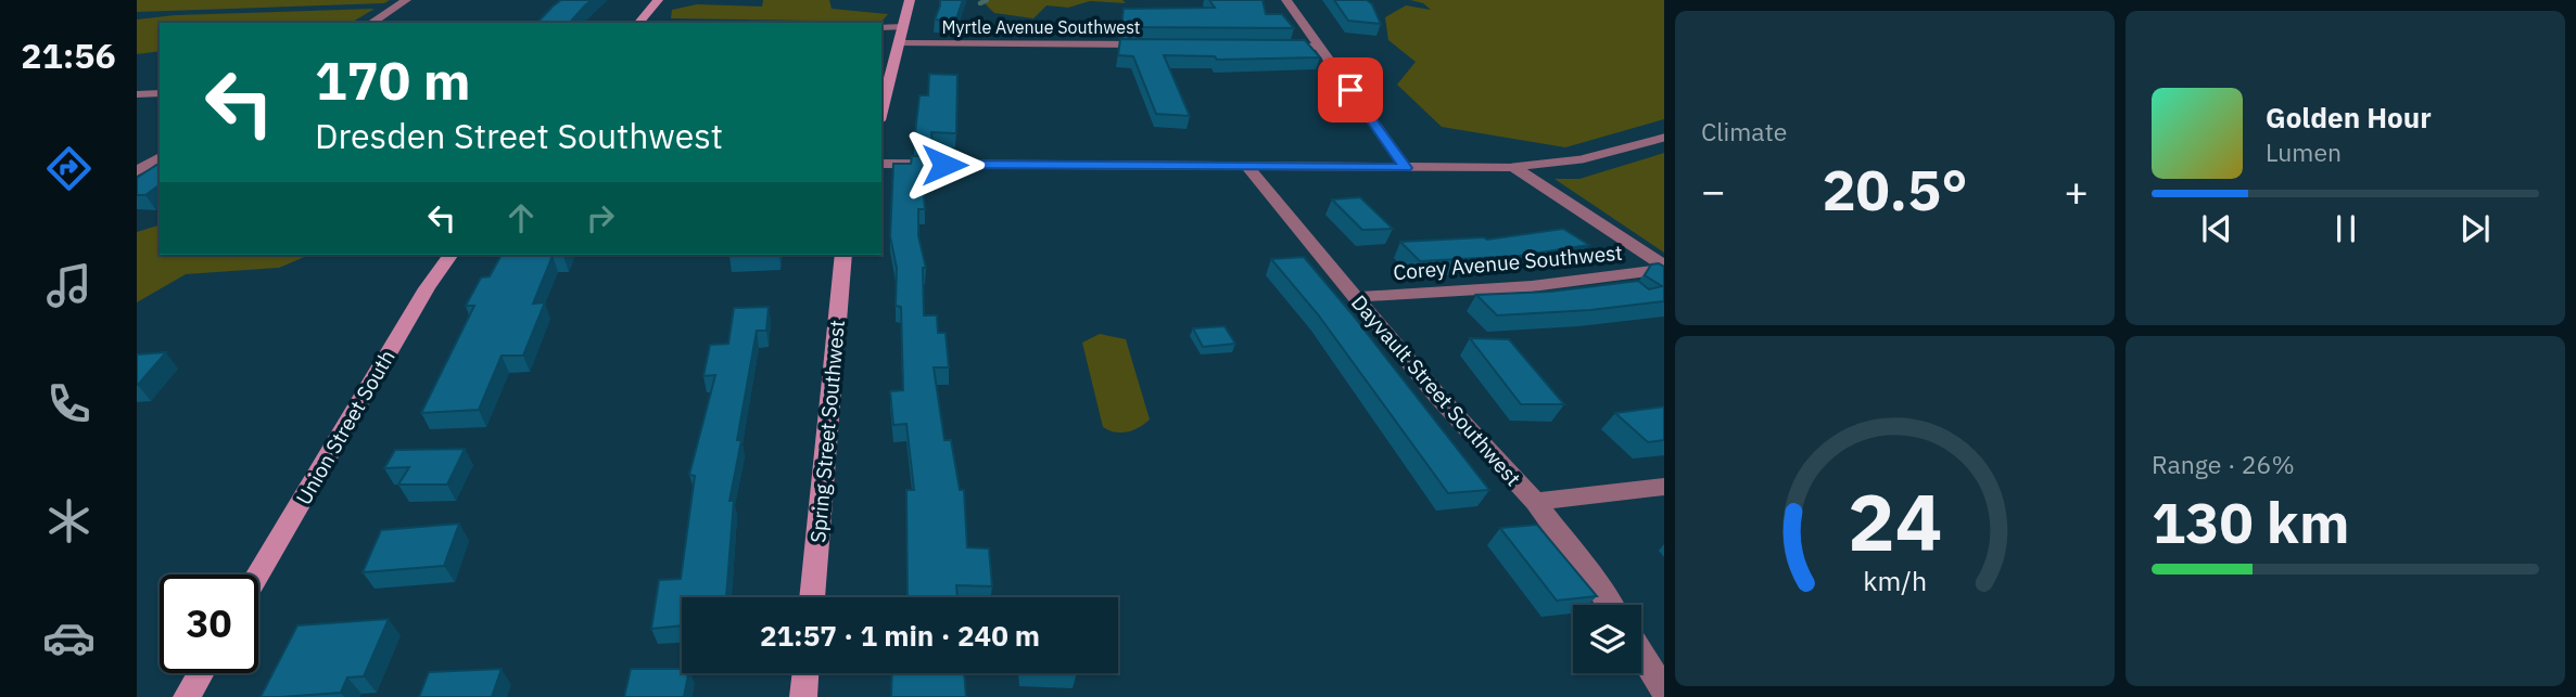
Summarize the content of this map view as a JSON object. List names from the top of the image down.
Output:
{
  "streets": {
    "street": [
      "Myrtle Avenue Southwest",
      "Corey Avenue Southwest",
      "Dayvault Street Southwest",
      "Union Street South",
      "Spring Street Southwest"
    ]
  },
  "crossings": [
    ["Corey Avenue Southwest", "Dayvault Street Southwest"]
  ],
  "page": {
    "tabs": "21:56",
    "tile": [
      "Climate",
      ["Range · 26%", "130 km"]
    ],
    "turn": ["170 m", "Dresden Street Southwest"],
    "song": ["Golden Hour", "Lumen"],
    "heat": ["−", "20.5°", "+"],
    "limit": "30",
    "trip": "21:57 · 1 min · 240 m",
    "gauge": ["24", "km/h"]
  }
}
